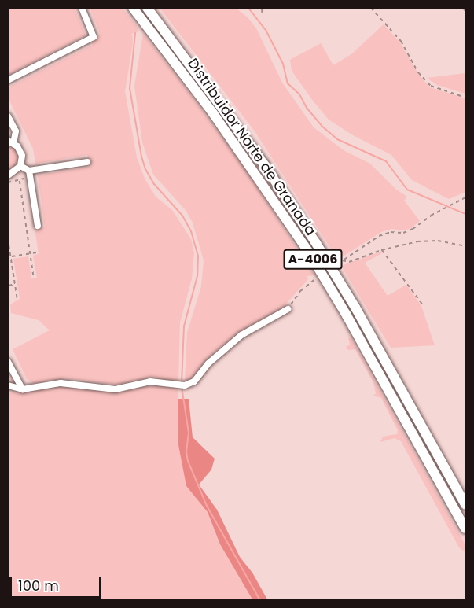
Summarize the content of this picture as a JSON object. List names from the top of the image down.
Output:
{
  "streets": {
    "main road": ["Distribuidor Norte de Granada", "A-4006"]
  },
  "scale_bar": "100 m"
}
